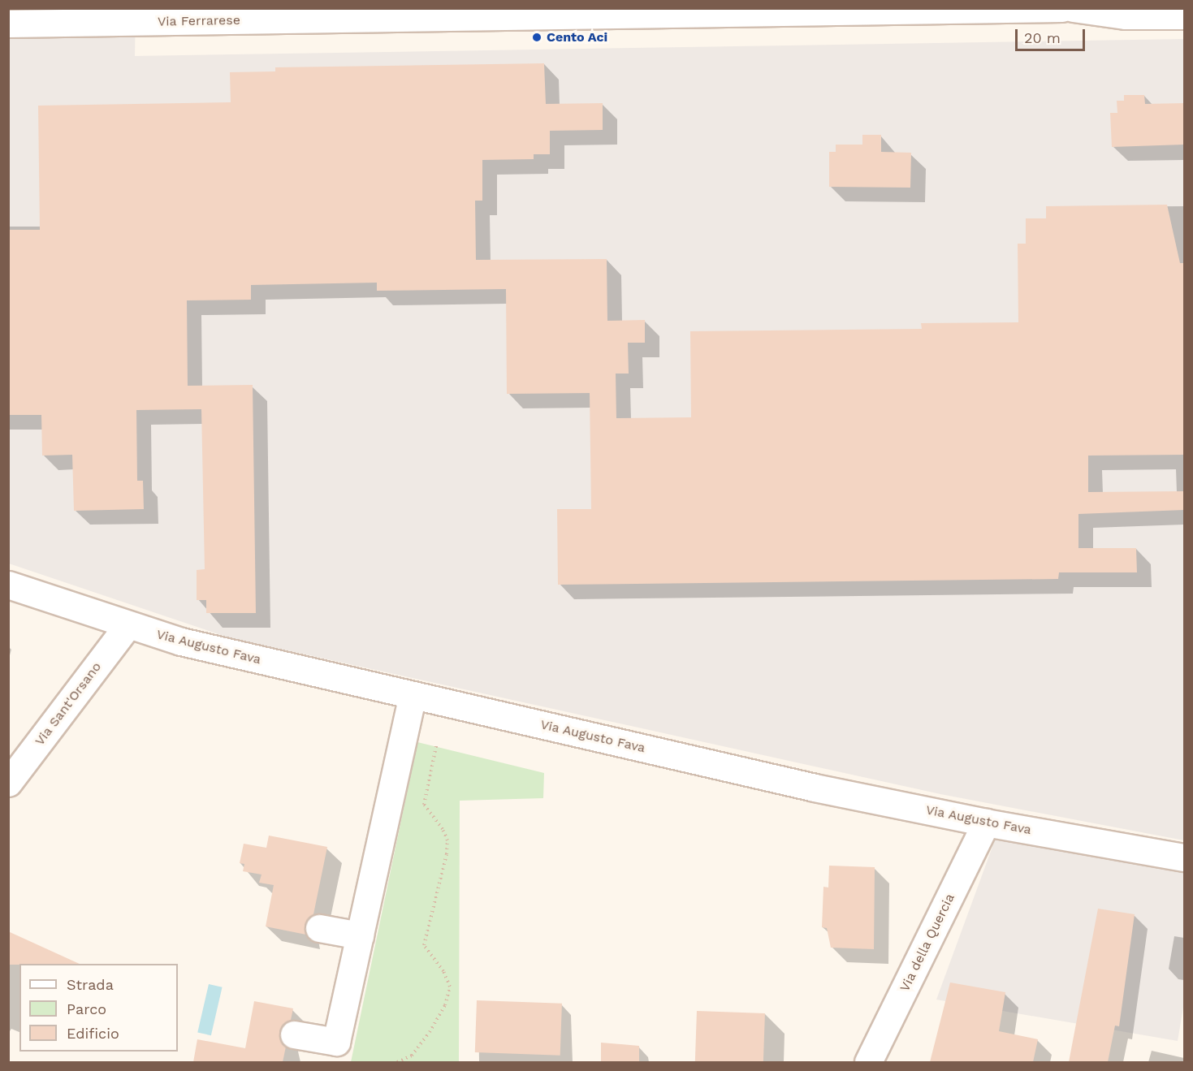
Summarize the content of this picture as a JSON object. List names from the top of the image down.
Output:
{
  "streets": {
    "street": [
      "Via Ferrarese",
      "Via Augusto Fava",
      "Via Sant'Orsano",
      "Via della Quercia"
    ]
  },
  "crossings": [
    ["Via Augusto Fava", "Via Sant'Orsano"],
    ["Via Augusto Fava", "Via della Quercia"]
  ],
  "places": ["Cento Aci"],
  "legend": ["Strada", "Parco", "Edificio"],
  "scale_bar": "20 m"
}
